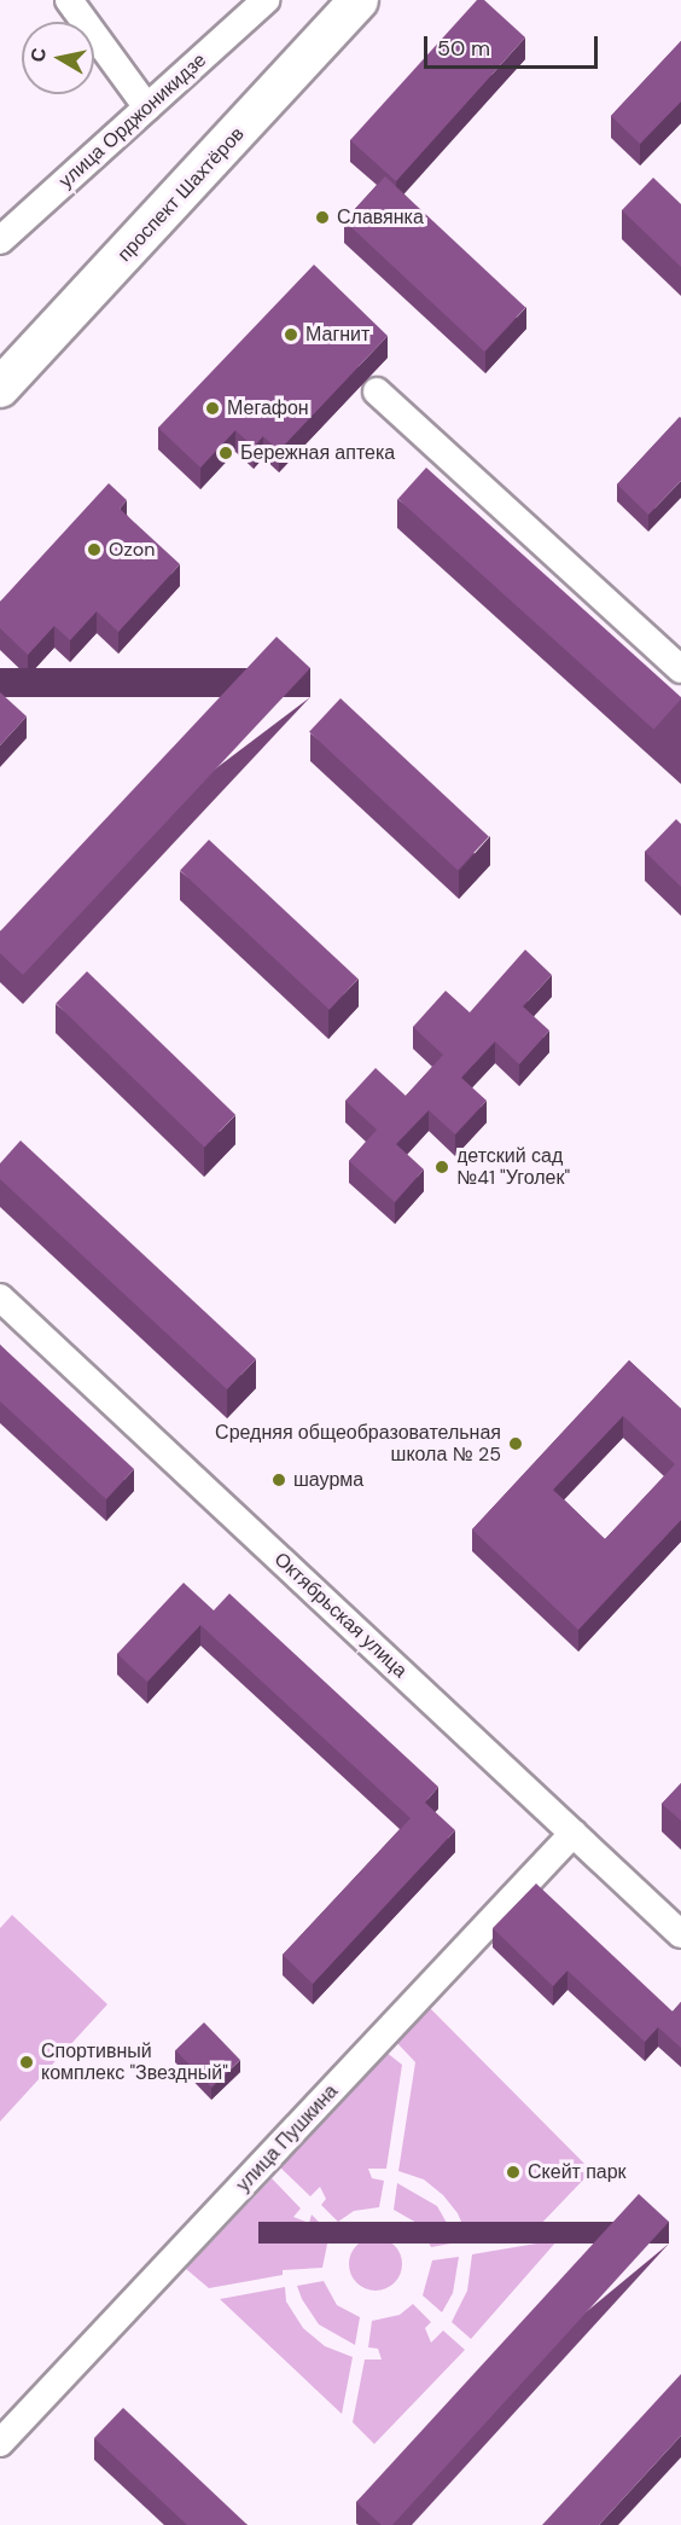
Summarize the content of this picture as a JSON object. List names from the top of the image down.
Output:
{
  "streets": {
    "main road": ["проспект Шахтёров"],
    "street": ["улица Орджоникидзе", "Октябрьская улица", "улица Пушкина"]
  },
  "crossings": [
    ["Октябрьская улица", "улица Пушкина"]
  ],
  "places": [
    "Славянка",
    "Магнит",
    "Мегафон",
    "Бережная аптека",
    "Ozon",
    "детский сад №41 \"Уголек\"",
    "Средняя общеобразовательная школа № 25",
    "шаурма",
    "Спортивный комплекс \"Звездный\"",
    "Скейт парк"
  ],
  "scale_bar": "50 m",
  "north": "left"
}
